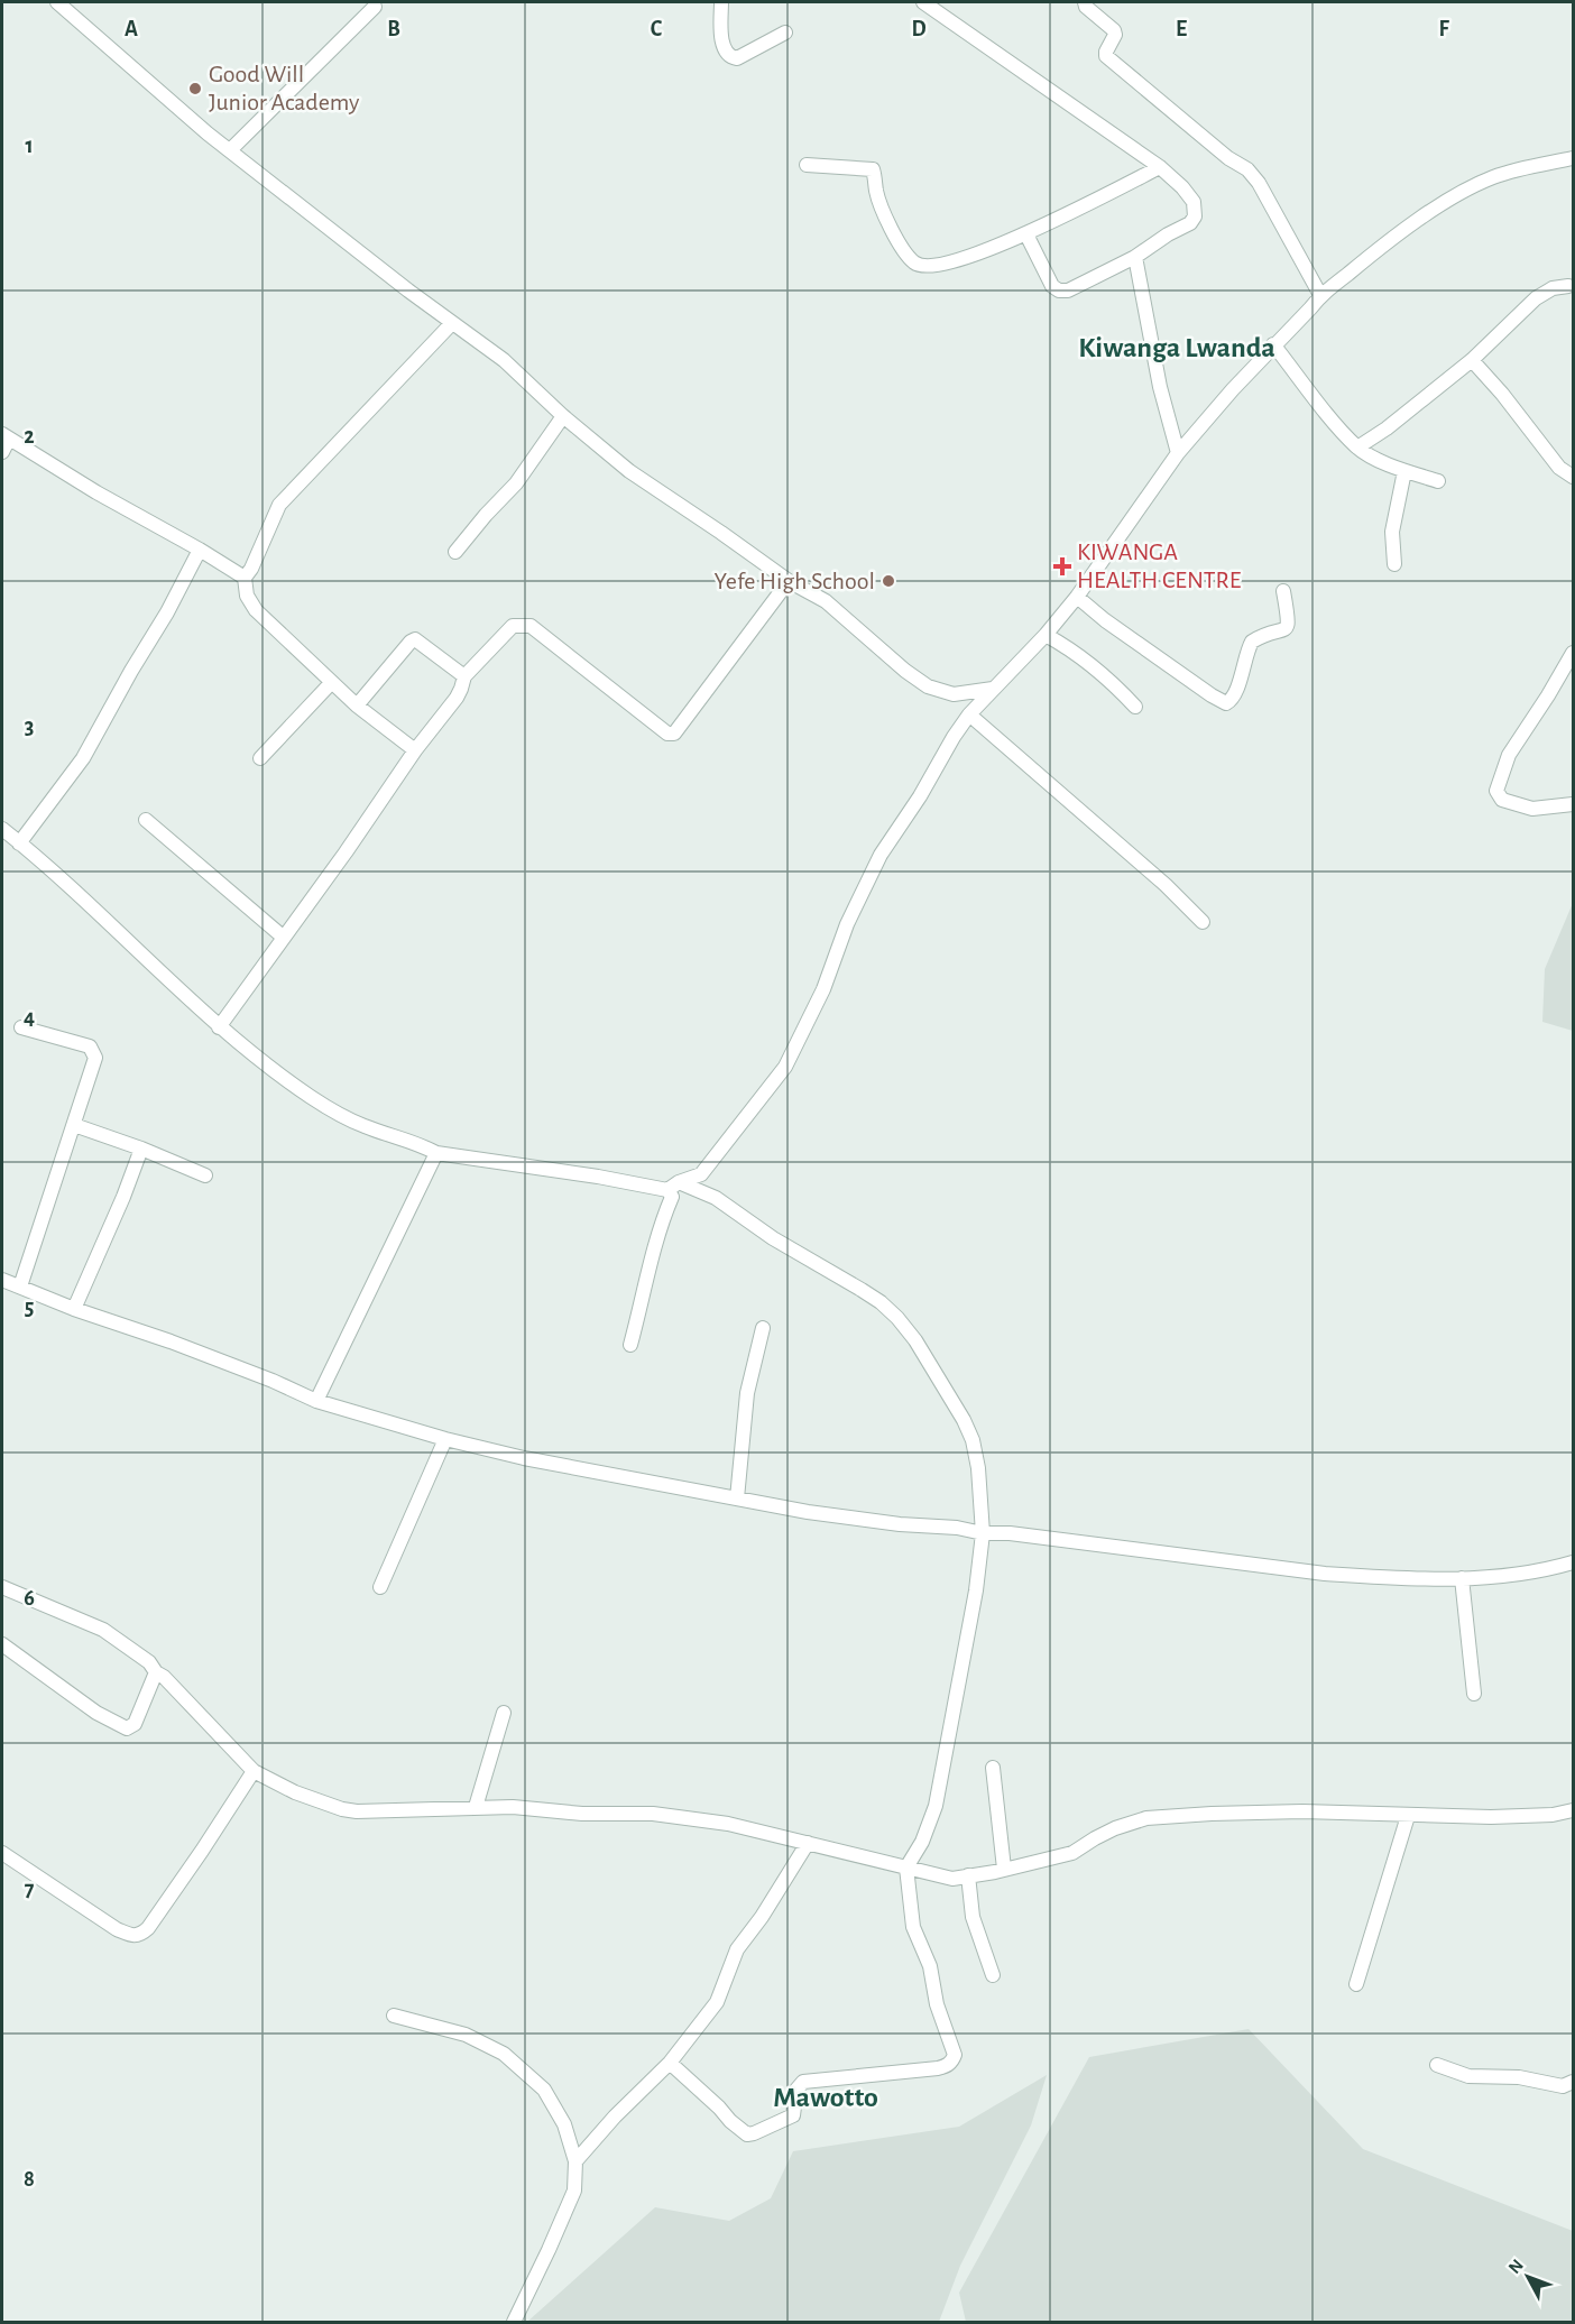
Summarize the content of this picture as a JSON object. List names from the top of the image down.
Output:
{
  "districts": ["Kiwanga Lwanda", "Mawotto"],
  "places": {
    "other": ["Good Will Junior Academy", "Yefe High School"],
    "health": ["KIWANGA HEALTH CENTRE"]
  },
  "north": "top left",
  "grid": {
    "columns": [
      "A",
      "B",
      "C",
      "D",
      "E",
      "F"
    ],
    "rows": [
      "1",
      "2",
      "3",
      "4",
      "5",
      "6",
      "7",
      "8"
    ]
  }
}
